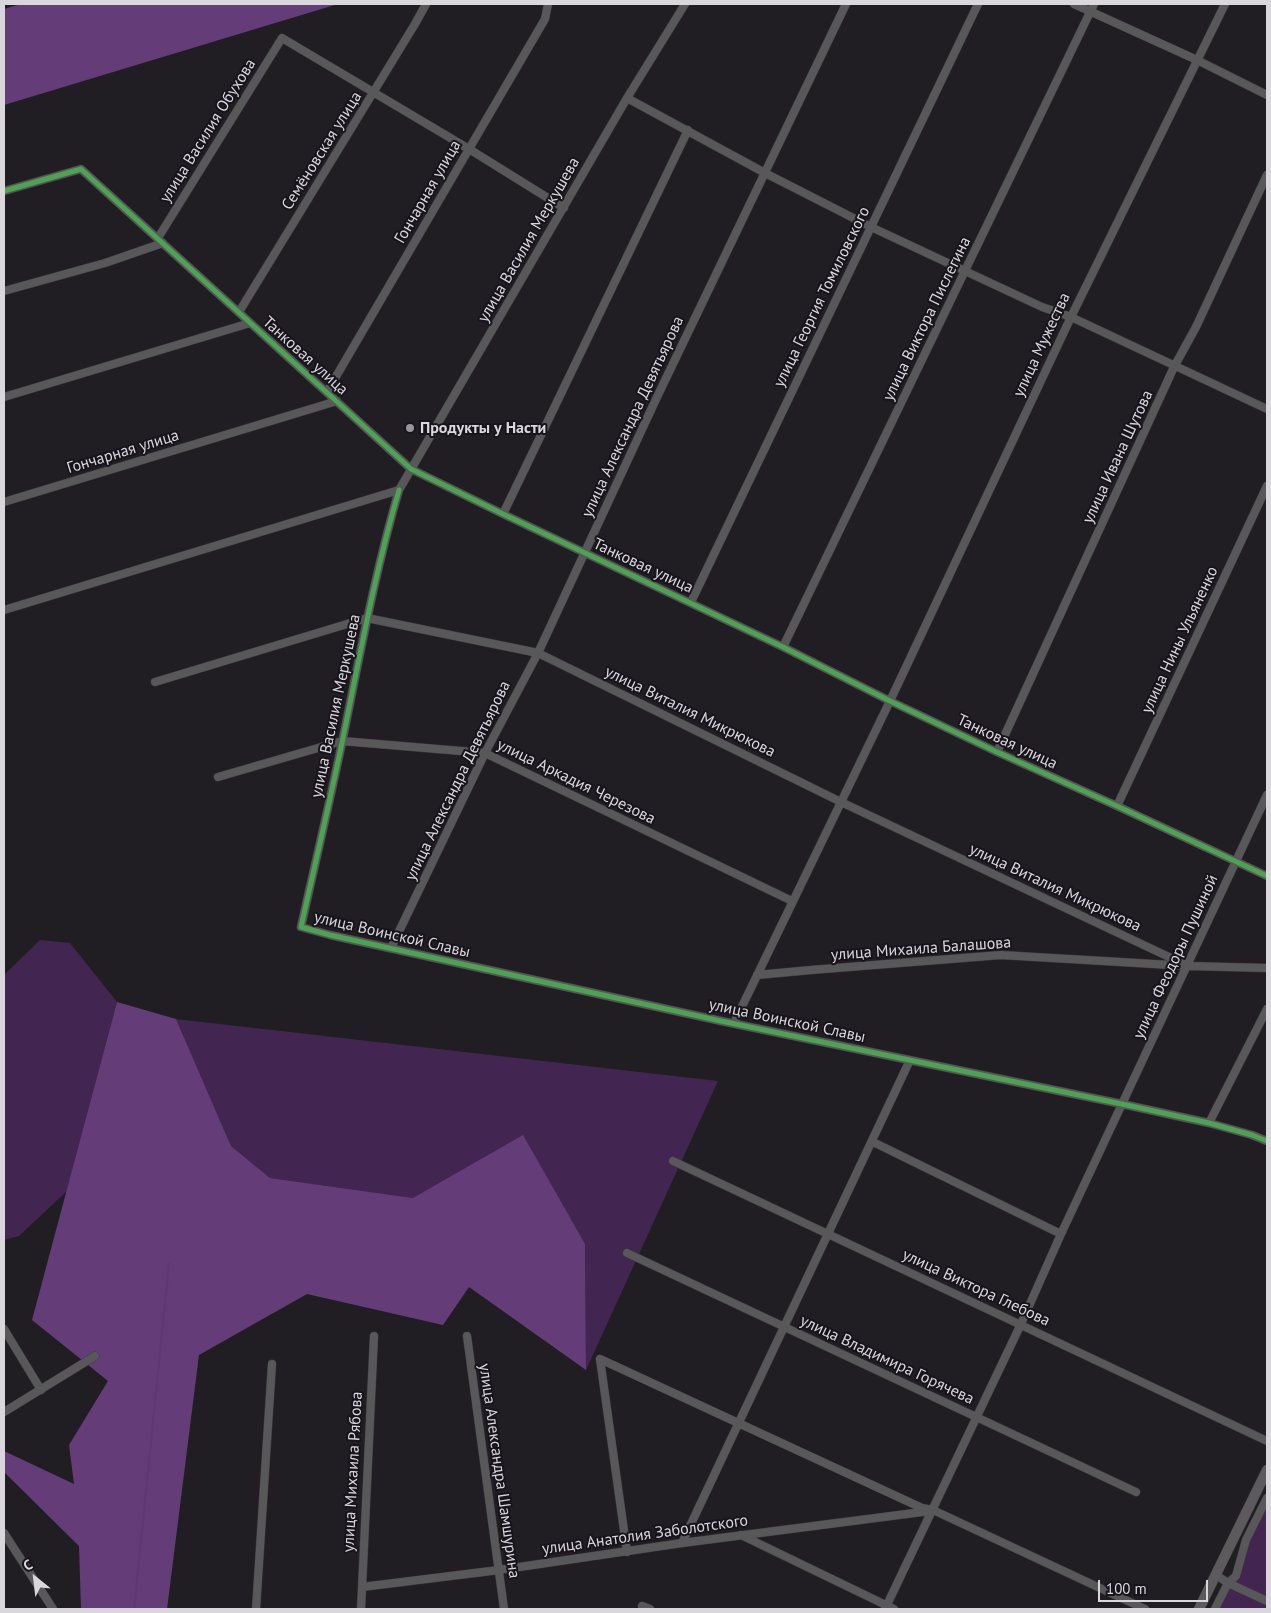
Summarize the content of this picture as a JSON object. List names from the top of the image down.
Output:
{
  "streets": {
    "street": [
      "улица Василия Обухова",
      "Семёновская улица",
      "Гончарная улица",
      "улица Василия Меркушева",
      "улица Георгия Томиловского",
      "улица Виктора Пислегина",
      "улица Мужества",
      "Танковая улица",
      "улица Александра Девятьярова",
      "улица Ивана Шутова",
      "улица Нины Ульяненко",
      "улица Виталия Микрюкова",
      "улица Аркадия Черезова",
      "улица Воинской Славы",
      "улица Михаила Балашова",
      "улица Феодоры Пушиной",
      "улица Виктора Глебова",
      "улица Владимира Горячева",
      "улица Александра Шамшурина",
      "улица Михаила Рябова",
      "улица Анатолия Заболотского"
    ]
  },
  "crossings": [
    ["улица Василия Обухова", "Семёновская улица"],
    ["улица Василия Обухова", "Танковая улица"],
    ["Семёновская улица", "Танковая улица"],
    ["Гончарная улица", "Танковая улица"],
    ["улица Василия Меркушева", "Танковая улица"],
    ["улица Василия Меркушева", "улица Виталия Микрюкова"],
    ["улица Василия Меркушева", "улица Аркадия Черезова"],
    ["улица Василия Меркушева", "улица Воинской Славы"],
    ["улица Георгия Томиловского", "Танковая улица"],
    ["улица Виктора Пислегина", "Танковая улица"],
    ["улица Мужества", "Танковая улица"],
    ["улица Мужества", "улица Виталия Микрюкова"],
    ["улица Мужества", "улица Аркадия Черезова"],
    ["улица Мужества", "улица Воинской Славы"],
    ["улица Мужества", "улица Михаила Балашова"],
    ["Танковая улица", "улица Александра Девятьярова"],
    ["Танковая улица", "улица Ивана Шутова"],
    ["Танковая улица", "улица Нины Ульяненко"],
    ["Танковая улица", "улица Феодоры Пушиной"],
    ["улица Александра Девятьярова", "улица Виталия Микрюкова"],
    ["улица Александра Девятьярова", "улица Аркадия Черезова"],
    ["улица Александра Девятьярова", "улица Воинской Славы"],
    ["улица Виталия Микрюкова", "улица Михаила Балашова"],
    ["улица Виталия Микрюкова", "улица Феодоры Пушиной"],
    ["улица Воинской Славы", "улица Феодоры Пушиной"],
    ["улица Михаила Балашова", "улица Феодоры Пушиной"],
    ["улица Феодоры Пушиной", "улица Виктора Глебова"],
    ["улица Феодоры Пушиной", "улица Владимира Горячева"],
    ["улица Феодоры Пушиной", "улица Анатолия Заболотского"],
    ["улица Александра Шамшурина", "улица Анатолия Заболотского"],
    ["улица Михаила Рябова", "улица Анатолия Заболотского"]
  ],
  "places": ["Продукты у Насти"],
  "scale_bar": "100 m",
  "north": "top left"
}
